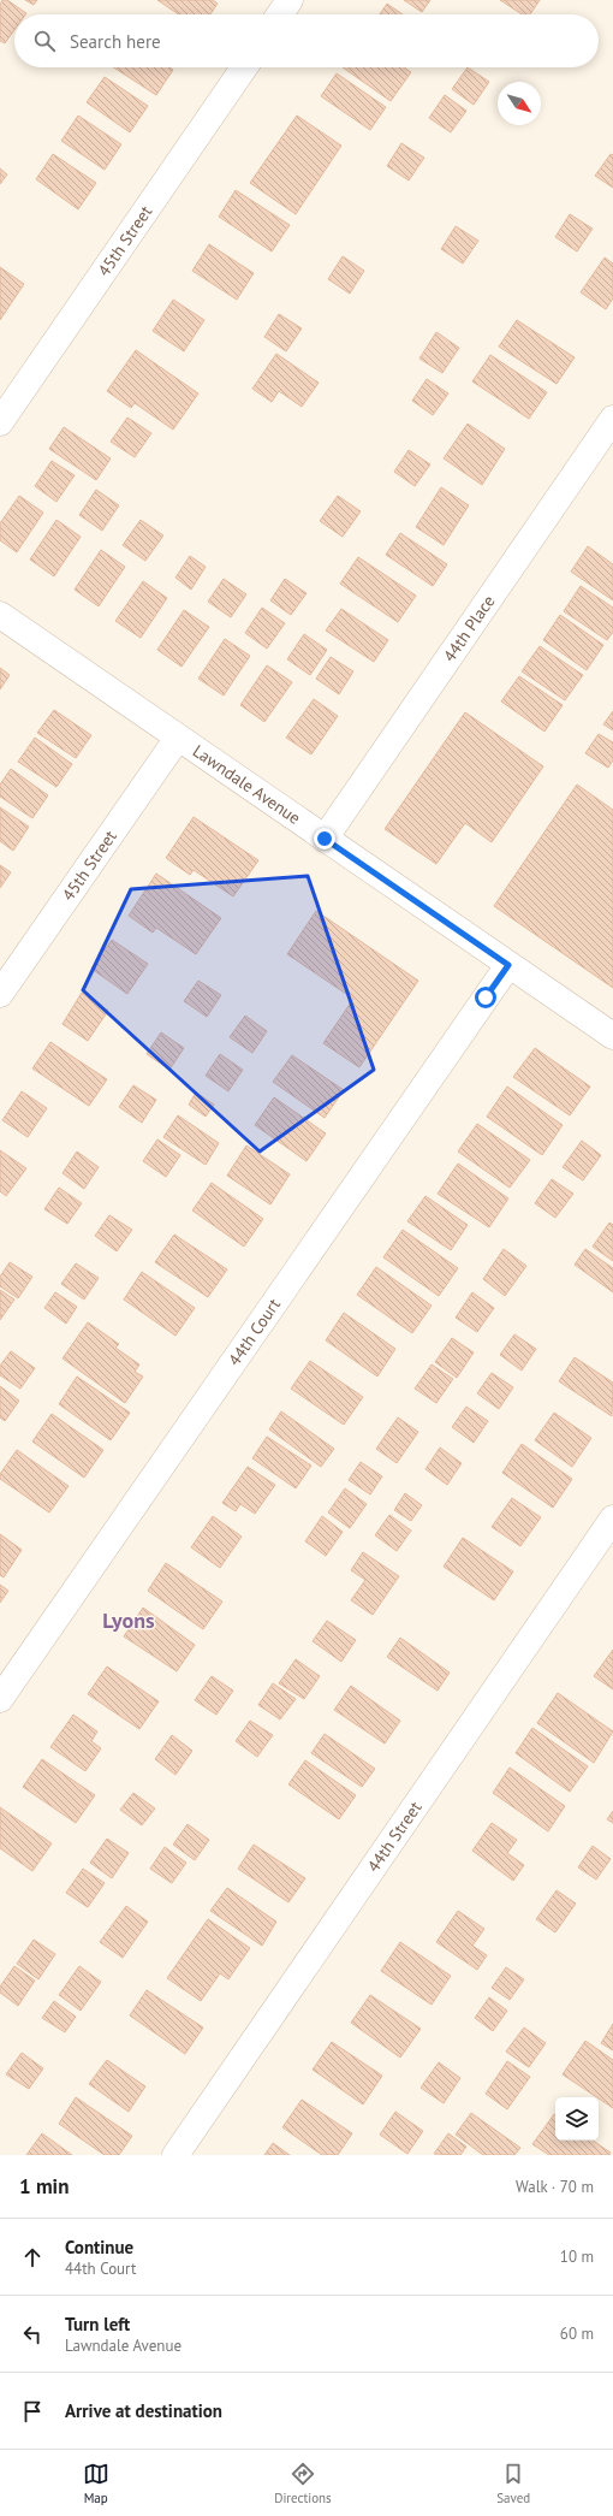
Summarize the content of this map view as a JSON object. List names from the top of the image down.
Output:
{
  "streets": {
    "street": [
      "45th Street",
      "44th Place",
      "Lawndale Avenue",
      "44th Court",
      "44th Street"
    ]
  },
  "crossings": [
    ["45th Street", "Lawndale Avenue"],
    ["44th Place", "Lawndale Avenue"],
    ["Lawndale Avenue", "44th Court"]
  ],
  "districts": ["Lyons"],
  "north": "bottom right",
  "page": {
    "search": "Search here",
    "heading": ["1 min", "Walk · 70 m"],
    "list": [
      ["Continue", "44th Court", "10 m"],
      ["Turn left", "Lawndale Avenue", "60 m"],
      "Arrive at destination"
    ],
    "nav": ["Map", "Directions", "Saved"]
  }
}
